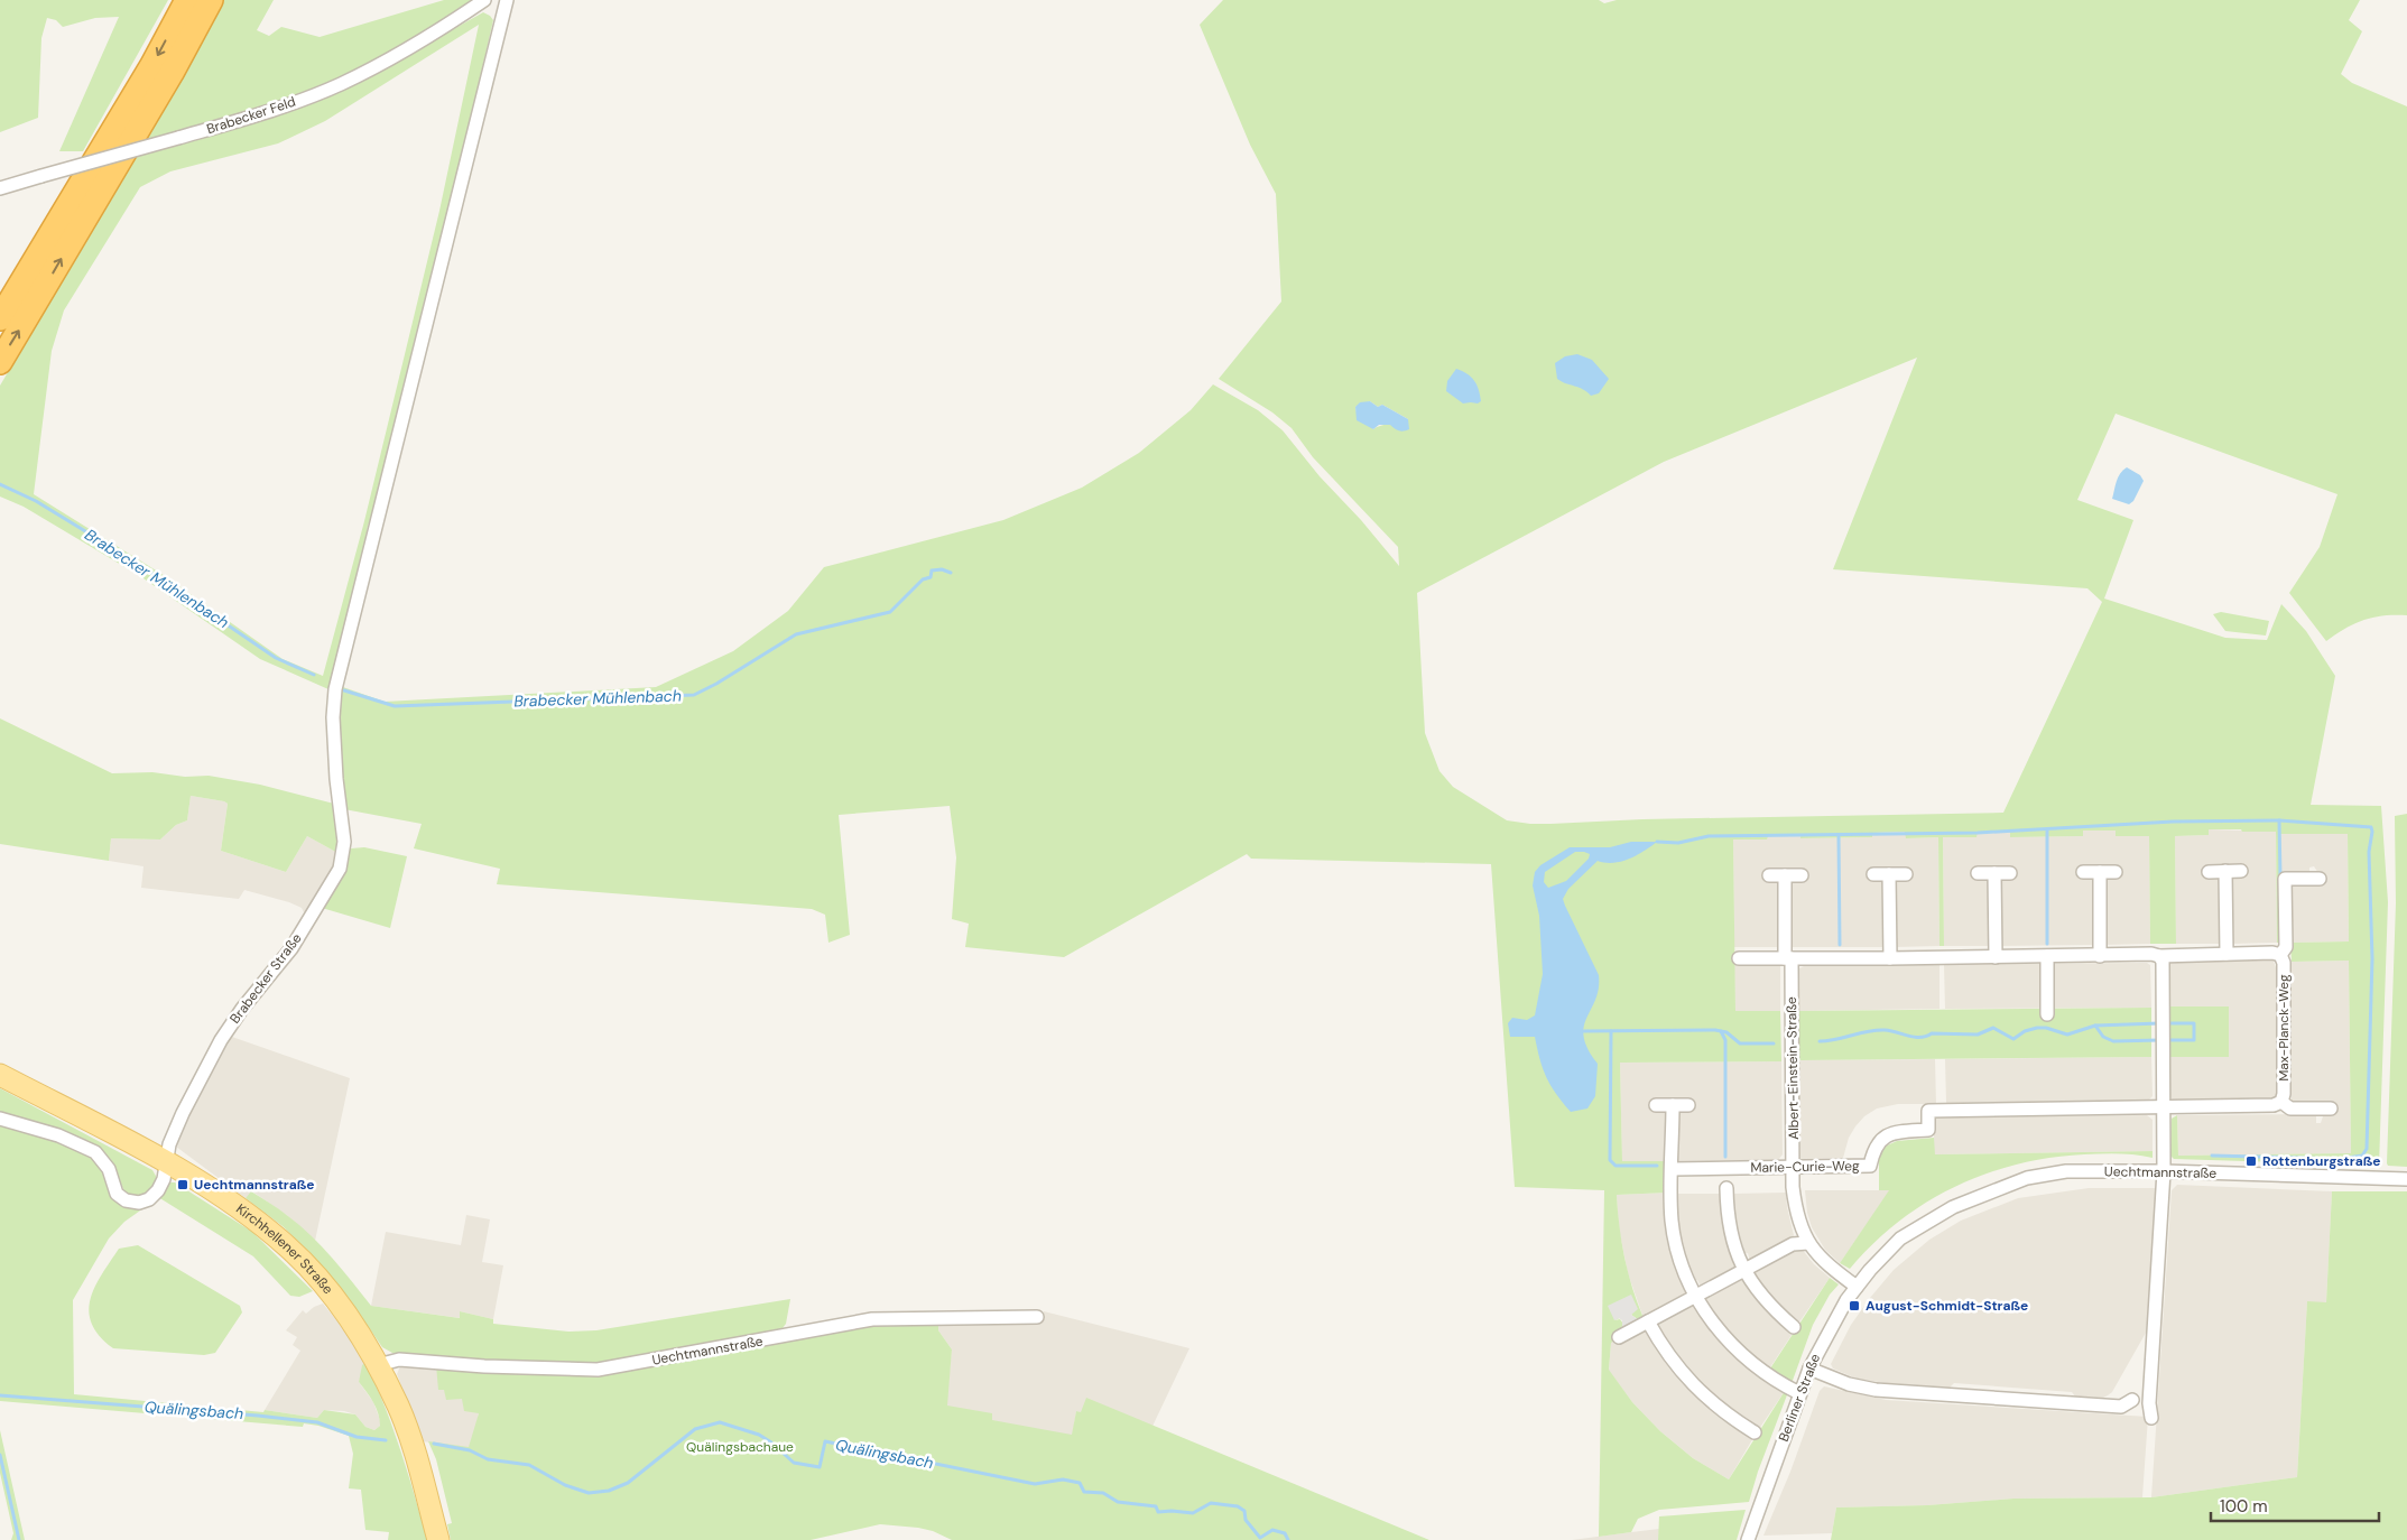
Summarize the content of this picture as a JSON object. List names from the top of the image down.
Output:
{
  "streets": {
    "main road": ["Kirchhellener Straße"],
    "street": [
      "Brabecker Feld",
      "Brabecker Straße",
      "Max-Planck-Weg",
      "Albert-Einstein-Straße",
      "Marie-Curie-Weg",
      "Uechtmannstraße",
      "Berliner Straße"
    ]
  },
  "crossings": [
    ["Brabecker Straße", "Kirchhellener Straße"],
    ["Max-Planck-Weg", "Marie-Curie-Weg"],
    ["Albert-Einstein-Straße", "Marie-Curie-Weg"],
    ["Albert-Einstein-Straße", "Berliner Straße"],
    ["Uechtmannstraße", "Kirchhellener Straße"],
    ["Uechtmannstraße", "Berliner Straße"]
  ],
  "water": ["Brabecker Mühlenbach", "Quälingsbach"],
  "parks": ["Quälingsbachaue"],
  "places": {
    "transit": ["Rottenburgstraße", "Uechtmannstraße", "August-Schmidt-Straße"]
  },
  "scale_bar": "100 m"
}
